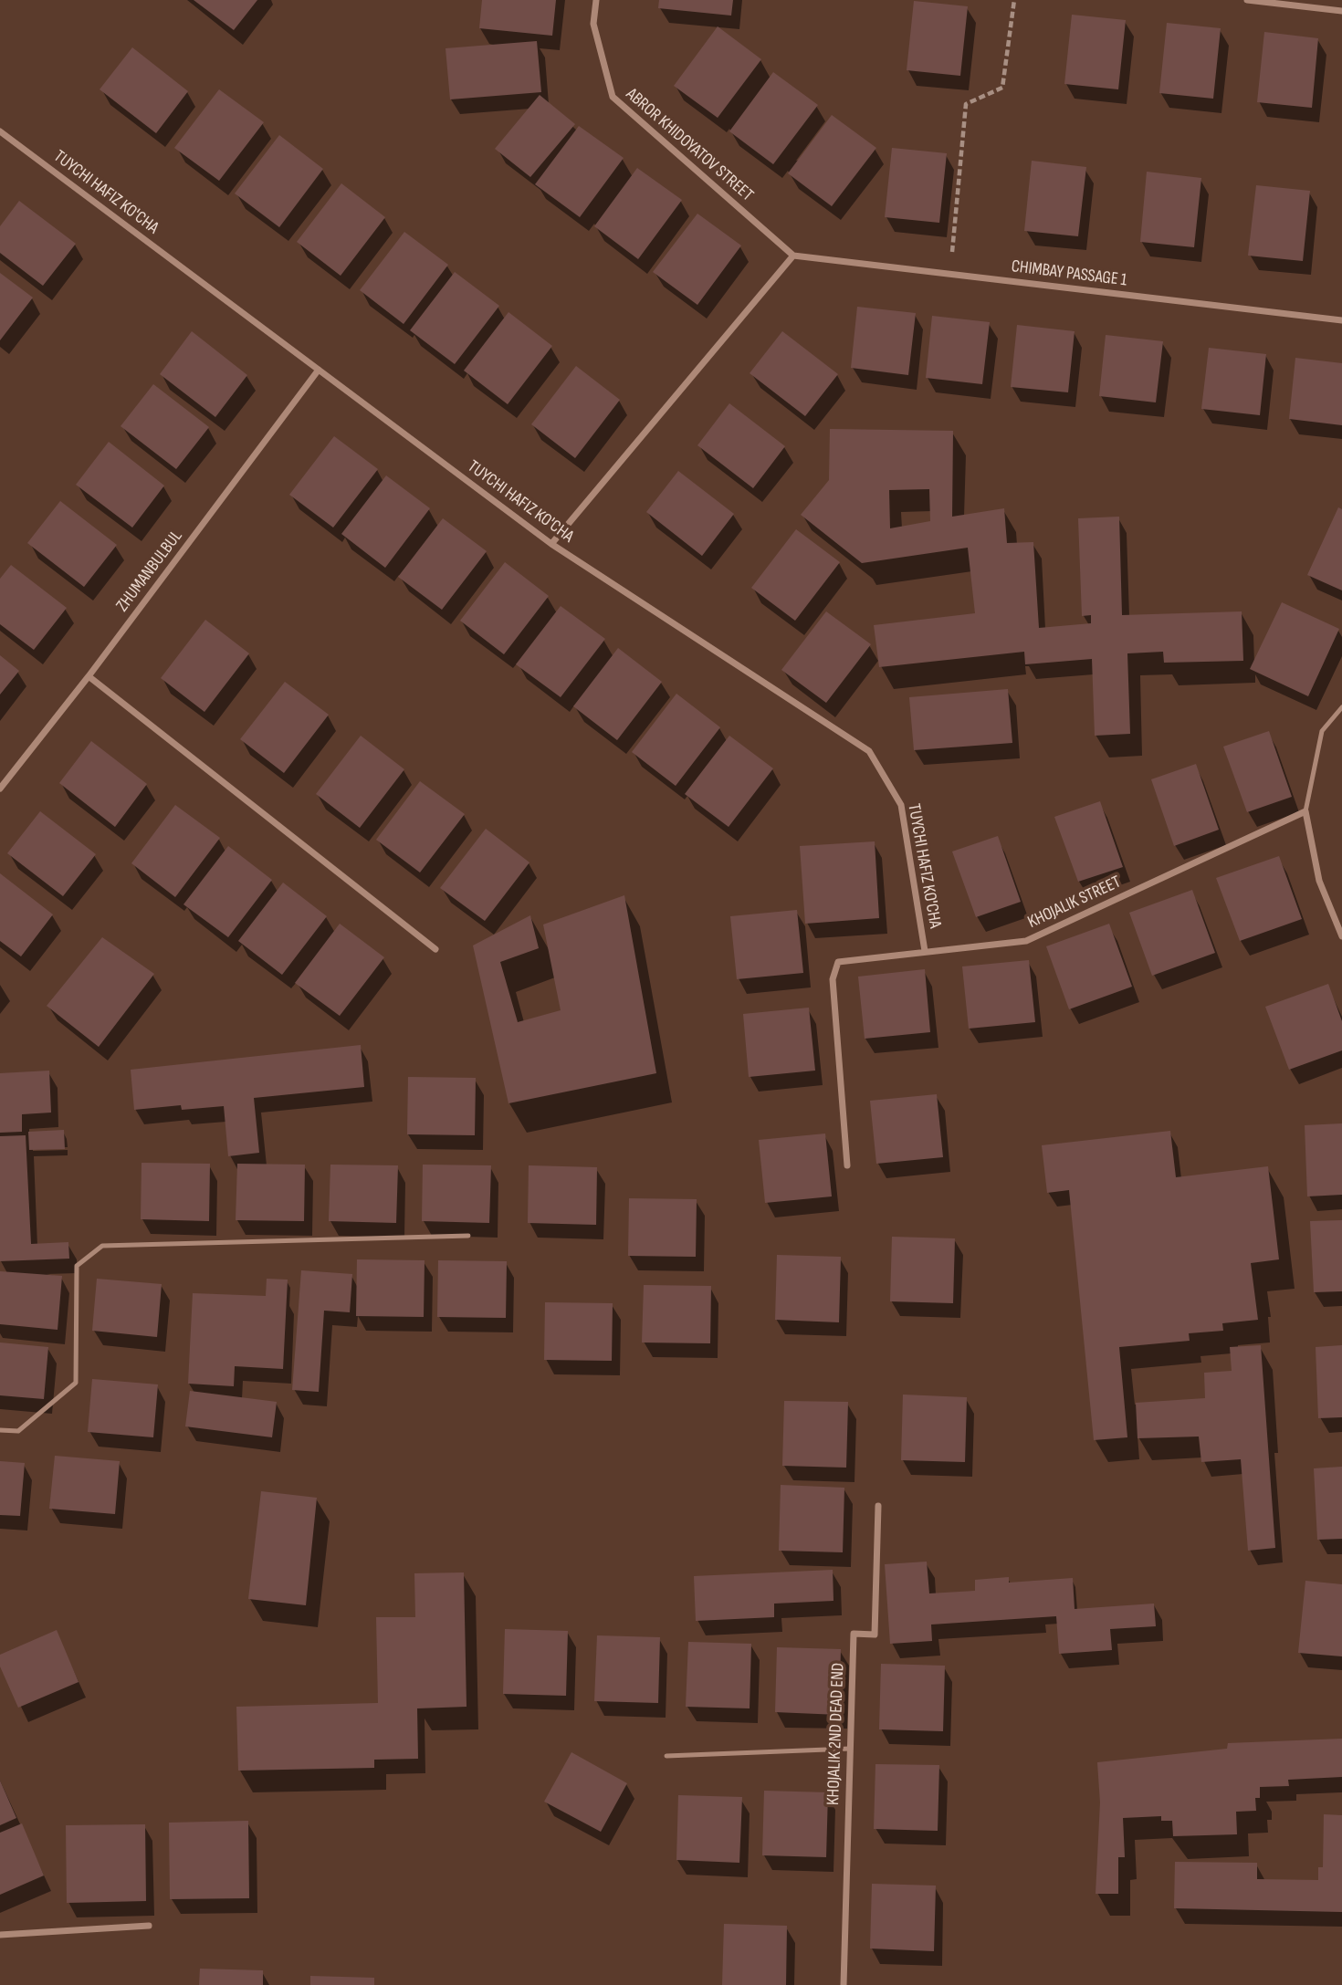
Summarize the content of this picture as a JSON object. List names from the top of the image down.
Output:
{
  "streets": {
    "street": [
      "ABROR KHIDOYATOV STREET",
      "TUYCHI HAFIZ KO'CHA",
      "CHIMBAY PASSAGE 1",
      "ZHUMANBULBUL",
      "KHOJALIK STREET",
      "KHOJALIK 2ND DEAD END"
    ]
  },
  "crossings": [
    ["ABROR KHIDOYATOV STREET", "CHIMBAY PASSAGE 1"],
    ["TUYCHI HAFIZ KO'CHA", "ZHUMANBULBUL"],
    ["TUYCHI HAFIZ KO'CHA", "KHOJALIK STREET"]
  ]
}
